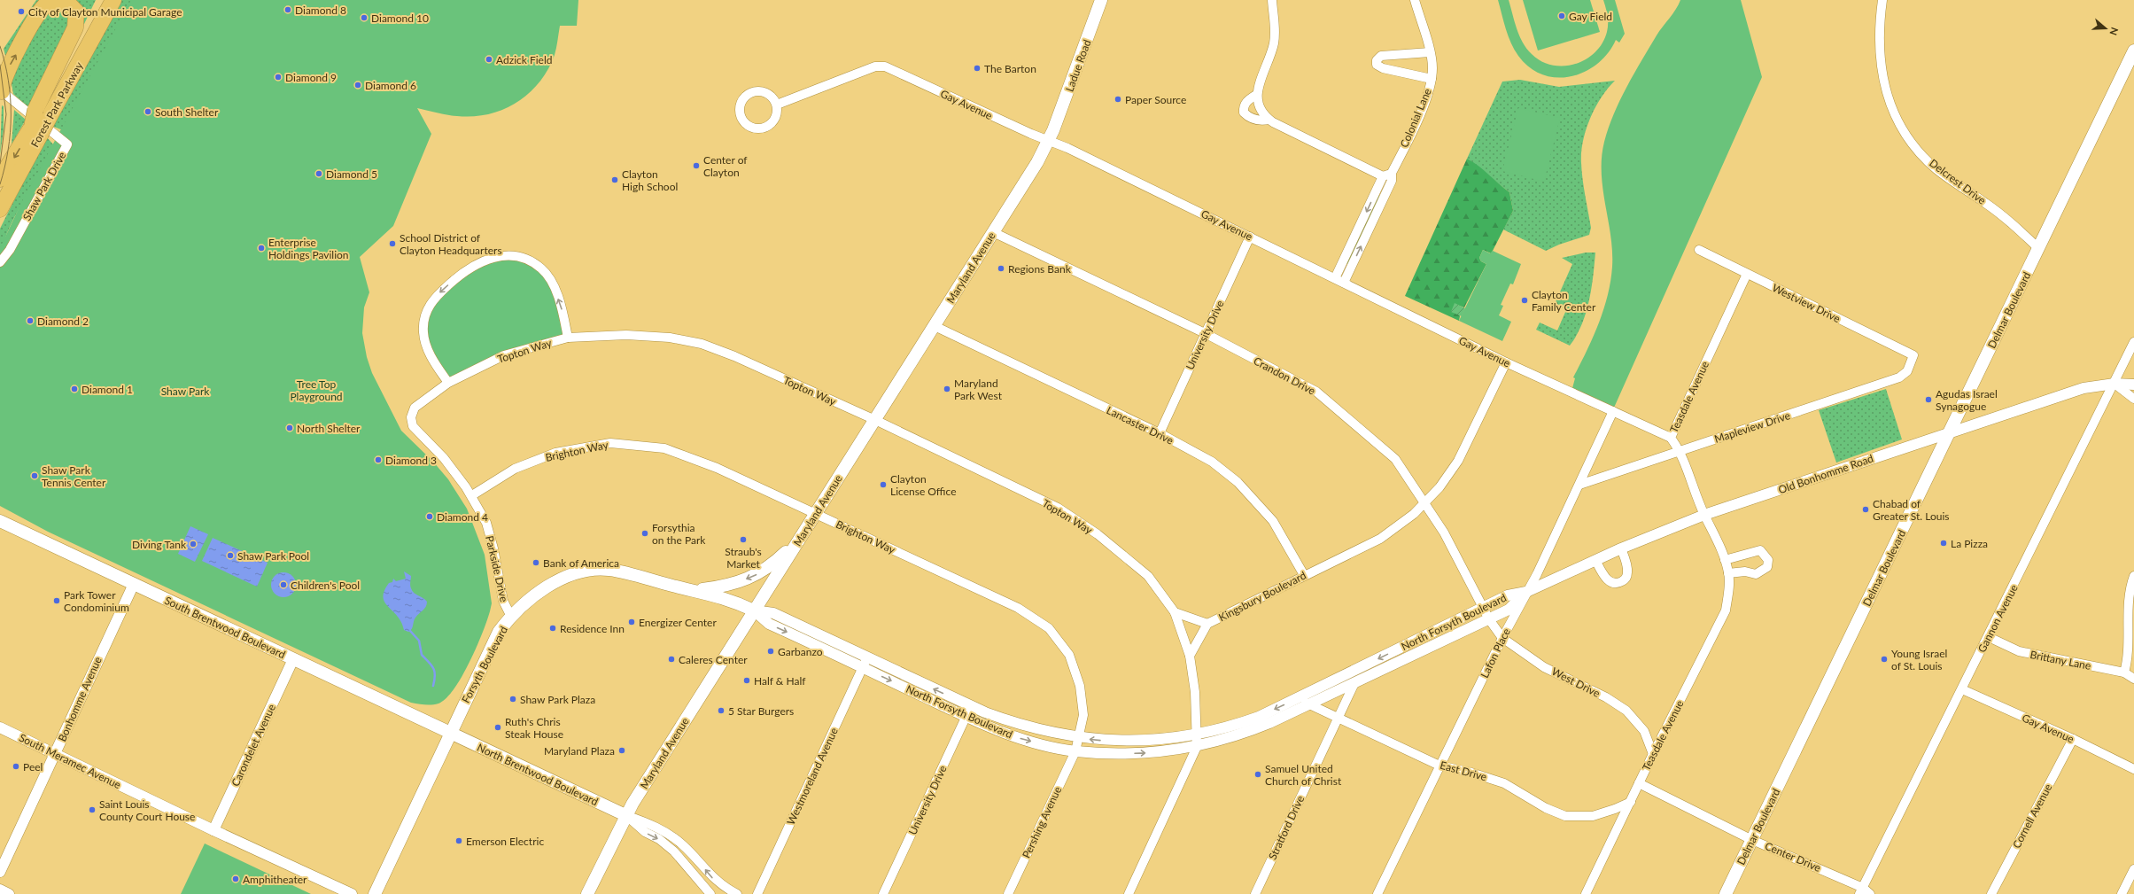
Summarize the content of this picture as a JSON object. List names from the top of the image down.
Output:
{
  "streets": {
    "highway": ["Forest Park Parkway"],
    "main road": [
      "Ladue Road",
      "Maryland Avenue",
      "Delmar Boulevard",
      "South Brentwood Boulevard",
      "Forsyth Boulevard",
      "North Brentwood Boulevard"
    ],
    "street": [
      "Gay Avenue",
      "Colonial Lane",
      "Delcrest Drive",
      "Shaw Park Drive",
      "Westview Drive",
      "University Drive",
      "Topton Way",
      "Crandon Drive",
      "Teasdale Avenue",
      "Lancaster Drive",
      "Mapleview Drive",
      "Brighton Way",
      "Old Bonhomme Road",
      "Parkside Drive",
      "Kingsbury Boulevard",
      "Gannon Avenue",
      "North Forsyth Boulevard",
      "Lafon Place",
      "Brittany Lane",
      "West Drive",
      "Bonhomme Avenue",
      "Carondelet Avenue",
      "South Meramec Avenue",
      "East Drive",
      "Westmoreland Avenue",
      "Cornell Avenue",
      "Pershing Avenue",
      "Stratford Drive",
      "Center Drive"
    ]
  },
  "crossings": [
    ["Ladue Road", "Gay Avenue"],
    ["Ladue Road", "Maryland Avenue"],
    ["Gay Avenue", "Colonial Lane"],
    ["Gay Avenue", "Maryland Avenue"],
    ["Gay Avenue", "University Drive"],
    ["Gay Avenue", "Teasdale Avenue"],
    ["Gay Avenue", "Kingsbury Boulevard"],
    ["Gay Avenue", "Gannon Avenue"],
    ["Gay Avenue", "Lafon Place"],
    ["Gay Avenue", "Cornell Avenue"],
    ["Delcrest Drive", "Delmar Boulevard"],
    ["Maryland Avenue", "Topton Way"],
    ["Maryland Avenue", "Crandon Drive"],
    ["Maryland Avenue", "Lancaster Drive"],
    ["Maryland Avenue", "Brighton Way"],
    ["Maryland Avenue", "North Forsyth Boulevard"],
    ["Maryland Avenue", "Forsyth Boulevard"],
    ["Maryland Avenue", "North Brentwood Boulevard"],
    ["Westview Drive", "Teasdale Avenue"],
    ["Westview Drive", "Mapleview Drive"],
    ["Delmar Boulevard", "Old Bonhomme Road"],
    ["Delmar Boulevard", "Center Drive"],
    ["University Drive", "Crandon Drive"],
    ["University Drive", "Lancaster Drive"],
    ["University Drive", "North Forsyth Boulevard"],
    ["Topton Way", "Parkside Drive"],
    ["Topton Way", "Kingsbury Boulevard"],
    ["Crandon Drive", "Kingsbury Boulevard"],
    ["Crandon Drive", "North Forsyth Boulevard"],
    ["Crandon Drive", "West Drive"],
    ["Teasdale Avenue", "Mapleview Drive"],
    ["Teasdale Avenue", "Old Bonhomme Road"],
    ["Teasdale Avenue", "West Drive"],
    ["Teasdale Avenue", "East Drive"],
    ["Teasdale Avenue", "Center Drive"],
    ["Lancaster Drive", "Kingsbury Boulevard"],
    ["Mapleview Drive", "Lafon Place"],
    ["Brighton Way", "Parkside Drive"],
    ["Brighton Way", "North Forsyth Boulevard"],
    ["Brighton Way", "Pershing Avenue"],
    ["Old Bonhomme Road", "Gannon Avenue"],
    ["Old Bonhomme Road", "North Forsyth Boulevard"],
    ["Old Bonhomme Road", "Lafon Place"],
    ["Parkside Drive", "Forsyth Boulevard"],
    ["Gannon Avenue", "Brittany Lane"],
    ["Gannon Avenue", "Center Drive"],
    ["North Forsyth Boulevard", "Lafon Place"],
    ["North Forsyth Boulevard", "Forsyth Boulevard"],
    ["North Forsyth Boulevard", "West Drive"],
    ["North Forsyth Boulevard", "East Drive"],
    ["North Forsyth Boulevard", "Westmoreland Avenue"],
    ["North Forsyth Boulevard", "Pershing Avenue"],
    ["North Forsyth Boulevard", "Stratford Drive"],
    ["South Brentwood Boulevard", "Forsyth Boulevard"],
    ["South Brentwood Boulevard", "Bonhomme Avenue"],
    ["South Brentwood Boulevard", "Carondelet Avenue"],
    ["South Brentwood Boulevard", "North Brentwood Boulevard"],
    ["Lafon Place", "West Drive"],
    ["Lafon Place", "East Drive"],
    ["Forsyth Boulevard", "North Brentwood Boulevard"],
    ["Bonhomme Avenue", "South Meramec Avenue"],
    ["Carondelet Avenue", "South Meramec Avenue"],
    ["East Drive", "Stratford Drive"]
  ],
  "parks": ["Tree Top Playground", "Shaw Park"],
  "places": [
    "Diamond 8",
    "City of Clayton Municipal Garage",
    "Gay Field",
    "Diamond 10",
    "Adzick Field",
    "The Barton",
    "Diamond 9",
    "Diamond 6",
    "Paper Source",
    "South Shelter",
    "Center of Clayton",
    "Diamond 5",
    "Clayton High School",
    "School District of Clayton Headquarters",
    "Enterprise Holdings Pavilion",
    "Regions Bank",
    "Clayton Family Center",
    "Diamond 2",
    "Diamond 1",
    "Maryland Park West",
    "Agudas Israel Synagogue",
    "North Shelter",
    "Diamond 3",
    "Shaw Park Tennis Center",
    "Clayton License Office",
    "Chabad of Greater St. Louis",
    "Diamond 4",
    "Forsythia on the Park",
    "Straub's Market",
    "La Pizza",
    "Diving Tank",
    "Shaw Park Pool",
    "Bank of America",
    "Children's Pool",
    "Park Tower Condominium",
    "Energizer Center",
    "Residence Inn",
    "Garbanzo",
    "Caleres Center",
    "Young Israel of St. Louis",
    "Half & Half",
    "Shaw Park Plaza",
    "5 Star Burgers",
    "Ruth's Chris Steak House",
    "Maryland Plaza",
    "Peel",
    "Samuel United Church of Christ",
    "Saint Louis County Court House",
    "Emerson Electric",
    "Amphitheater"
  ],
  "north": "right"
}
